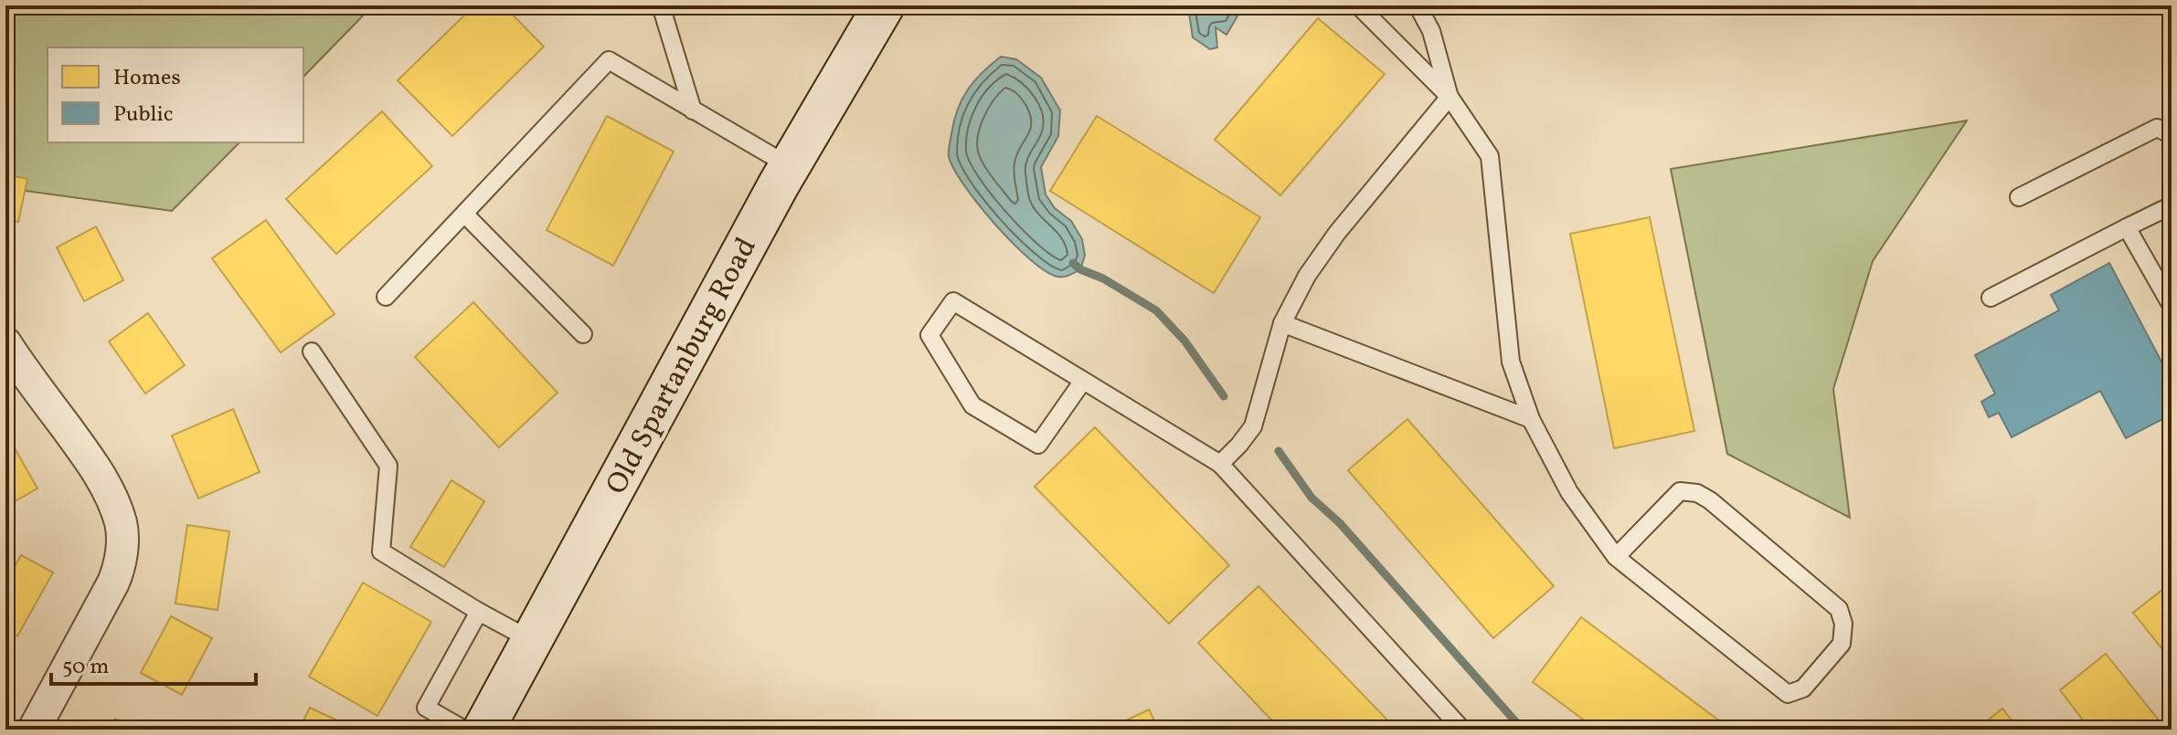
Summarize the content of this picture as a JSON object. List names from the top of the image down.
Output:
{
  "streets": {
    "main road": ["Old Spartanburg Road"]
  },
  "legend": ["Homes", "Public"],
  "scale_bar": "50 m"
}
